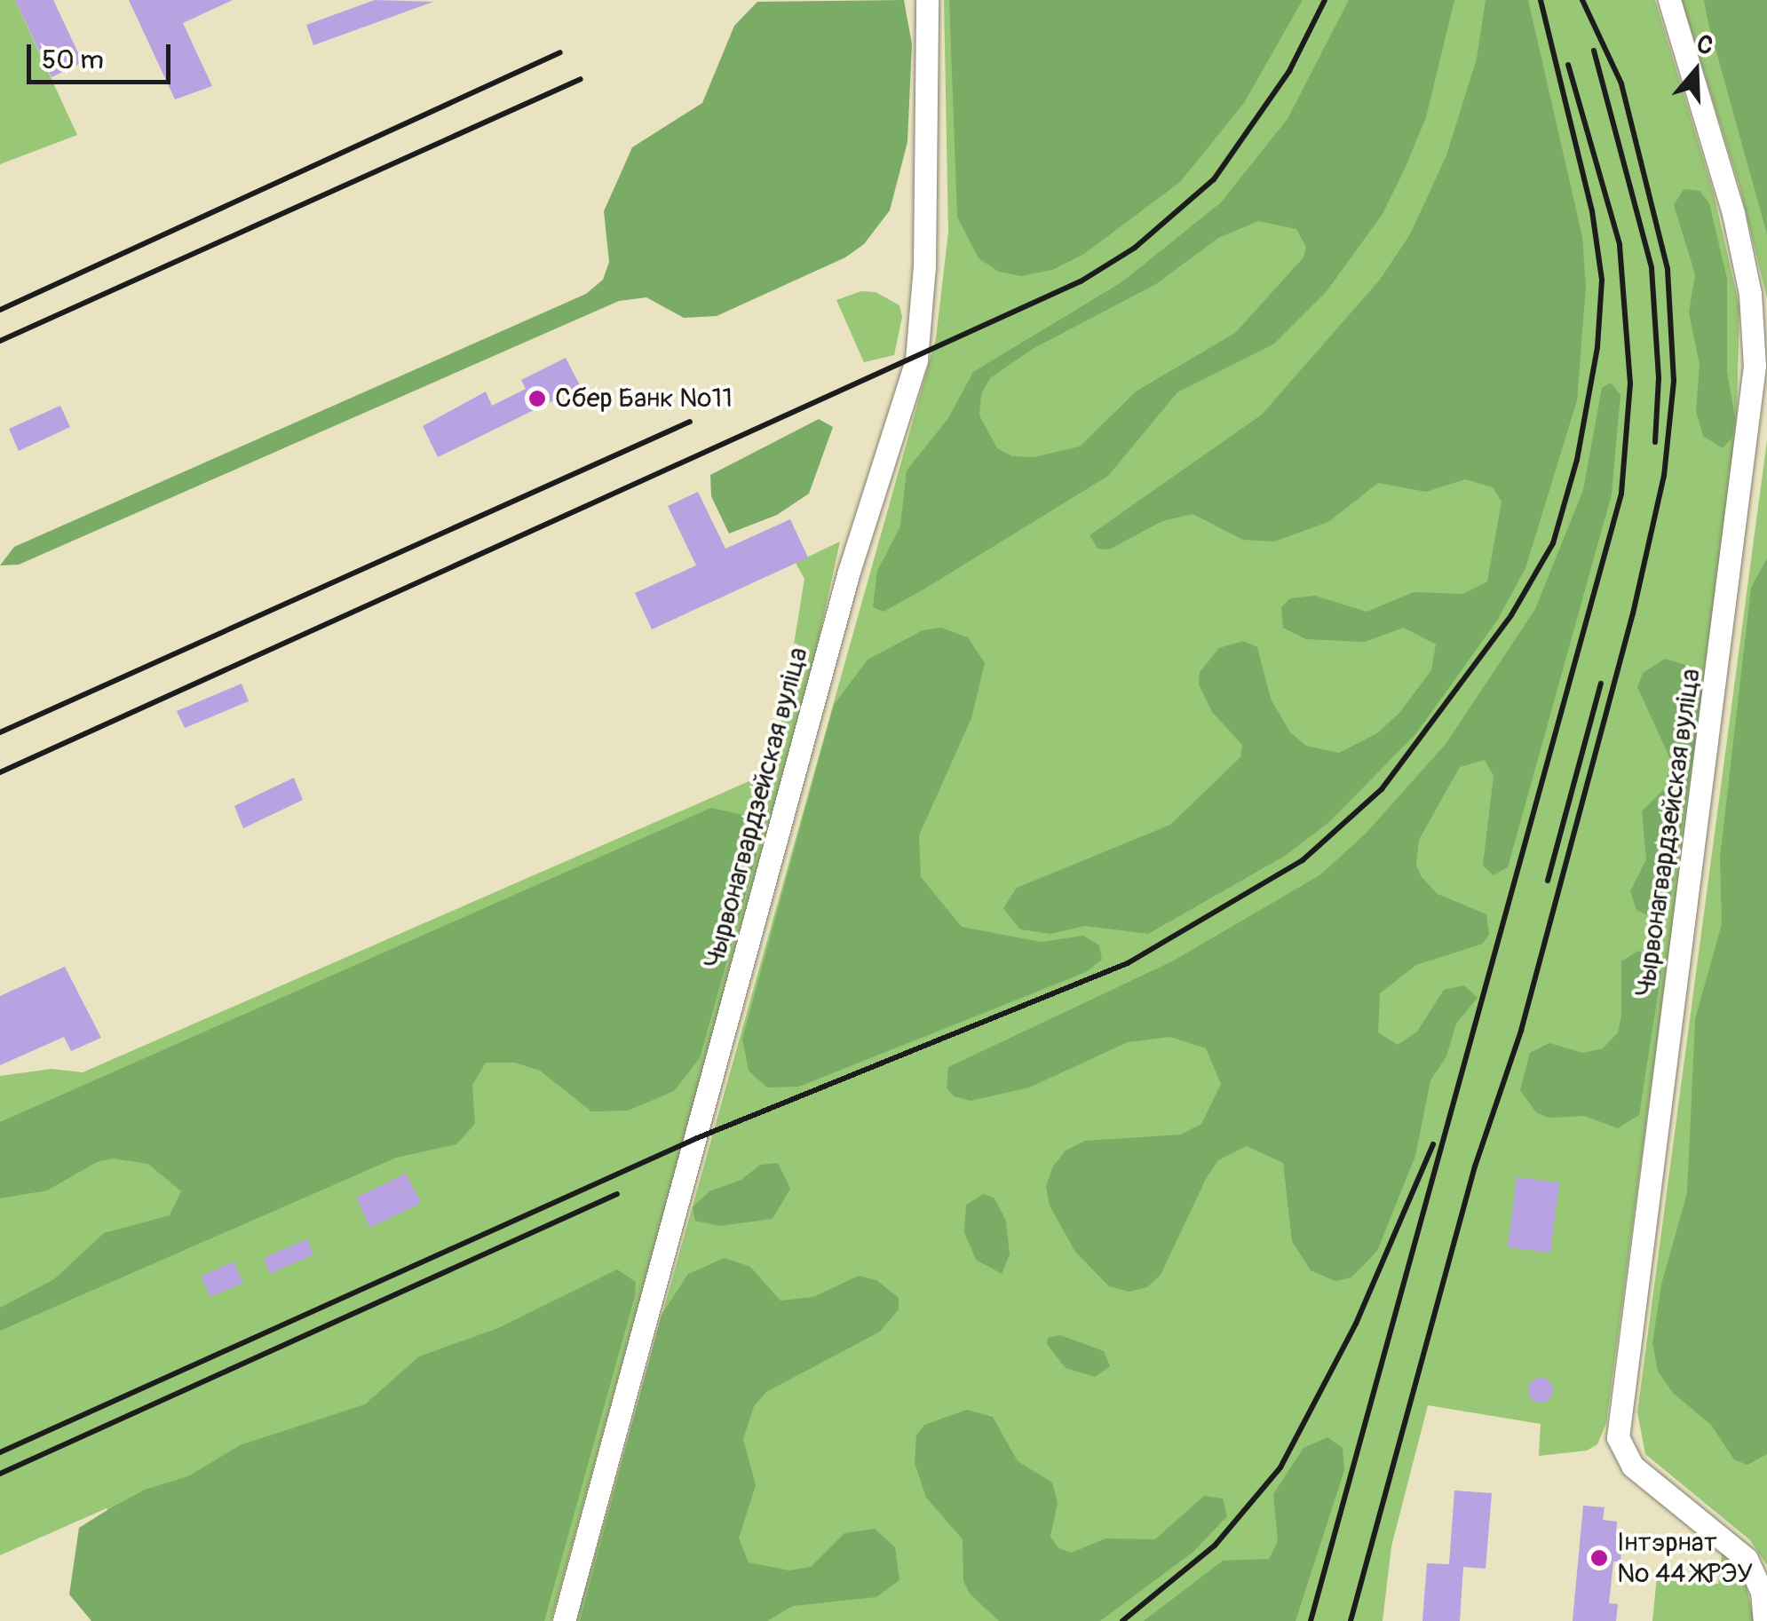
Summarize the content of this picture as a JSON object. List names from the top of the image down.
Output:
{
  "streets": {
    "street": ["Чырвонагвардзейская вуліца"]
  },
  "places": ["Сбер Банк №11", "Інтэрнат № 44 ЖРЭУ"],
  "scale_bar": "50 m",
  "north": "top"
}
